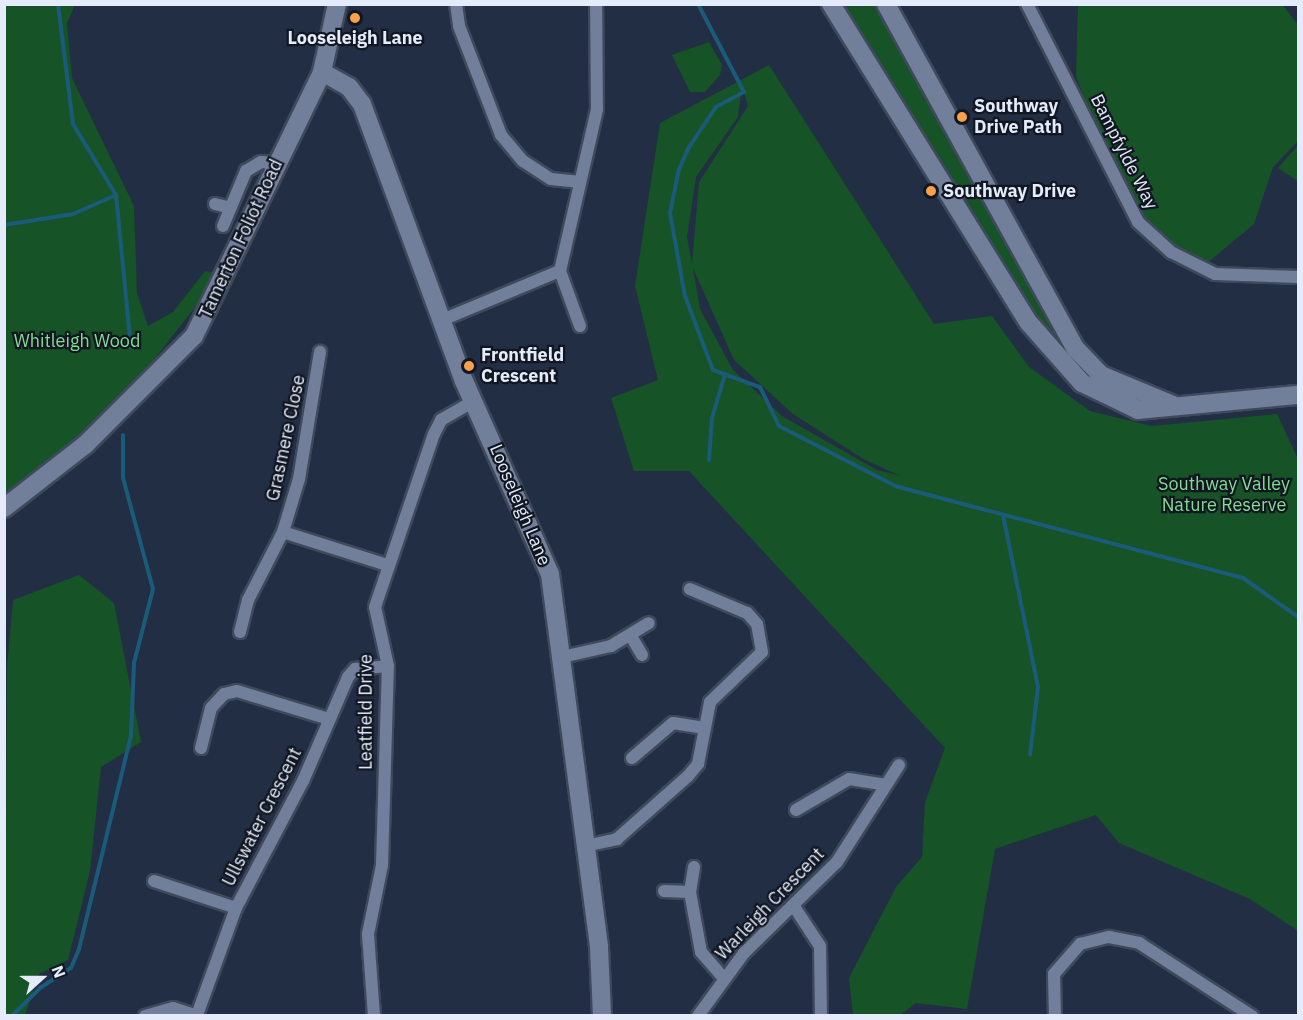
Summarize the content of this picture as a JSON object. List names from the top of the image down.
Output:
{
  "streets": {
    "street": [
      "Bampfylde Way",
      "Tamerton Foliot Road",
      "Grasmere Close",
      "Looseleigh Lane",
      "Leatfield Drive",
      "Ullswater Crescent",
      "Warleigh Crescent"
    ]
  },
  "crossings": [
    ["Tamerton Foliot Road", "Looseleigh Lane"],
    ["Looseleigh Lane", "Leatfield Drive"],
    ["Leatfield Drive", "Ullswater Crescent"]
  ],
  "parks": ["Whitleigh Wood", "Southway Valley Nature Reserve"],
  "places": [
    "Looseleigh Lane",
    "Southway Drive Path",
    "Southway Drive",
    "Frontfield Crescent"
  ],
  "north": "right"
}
